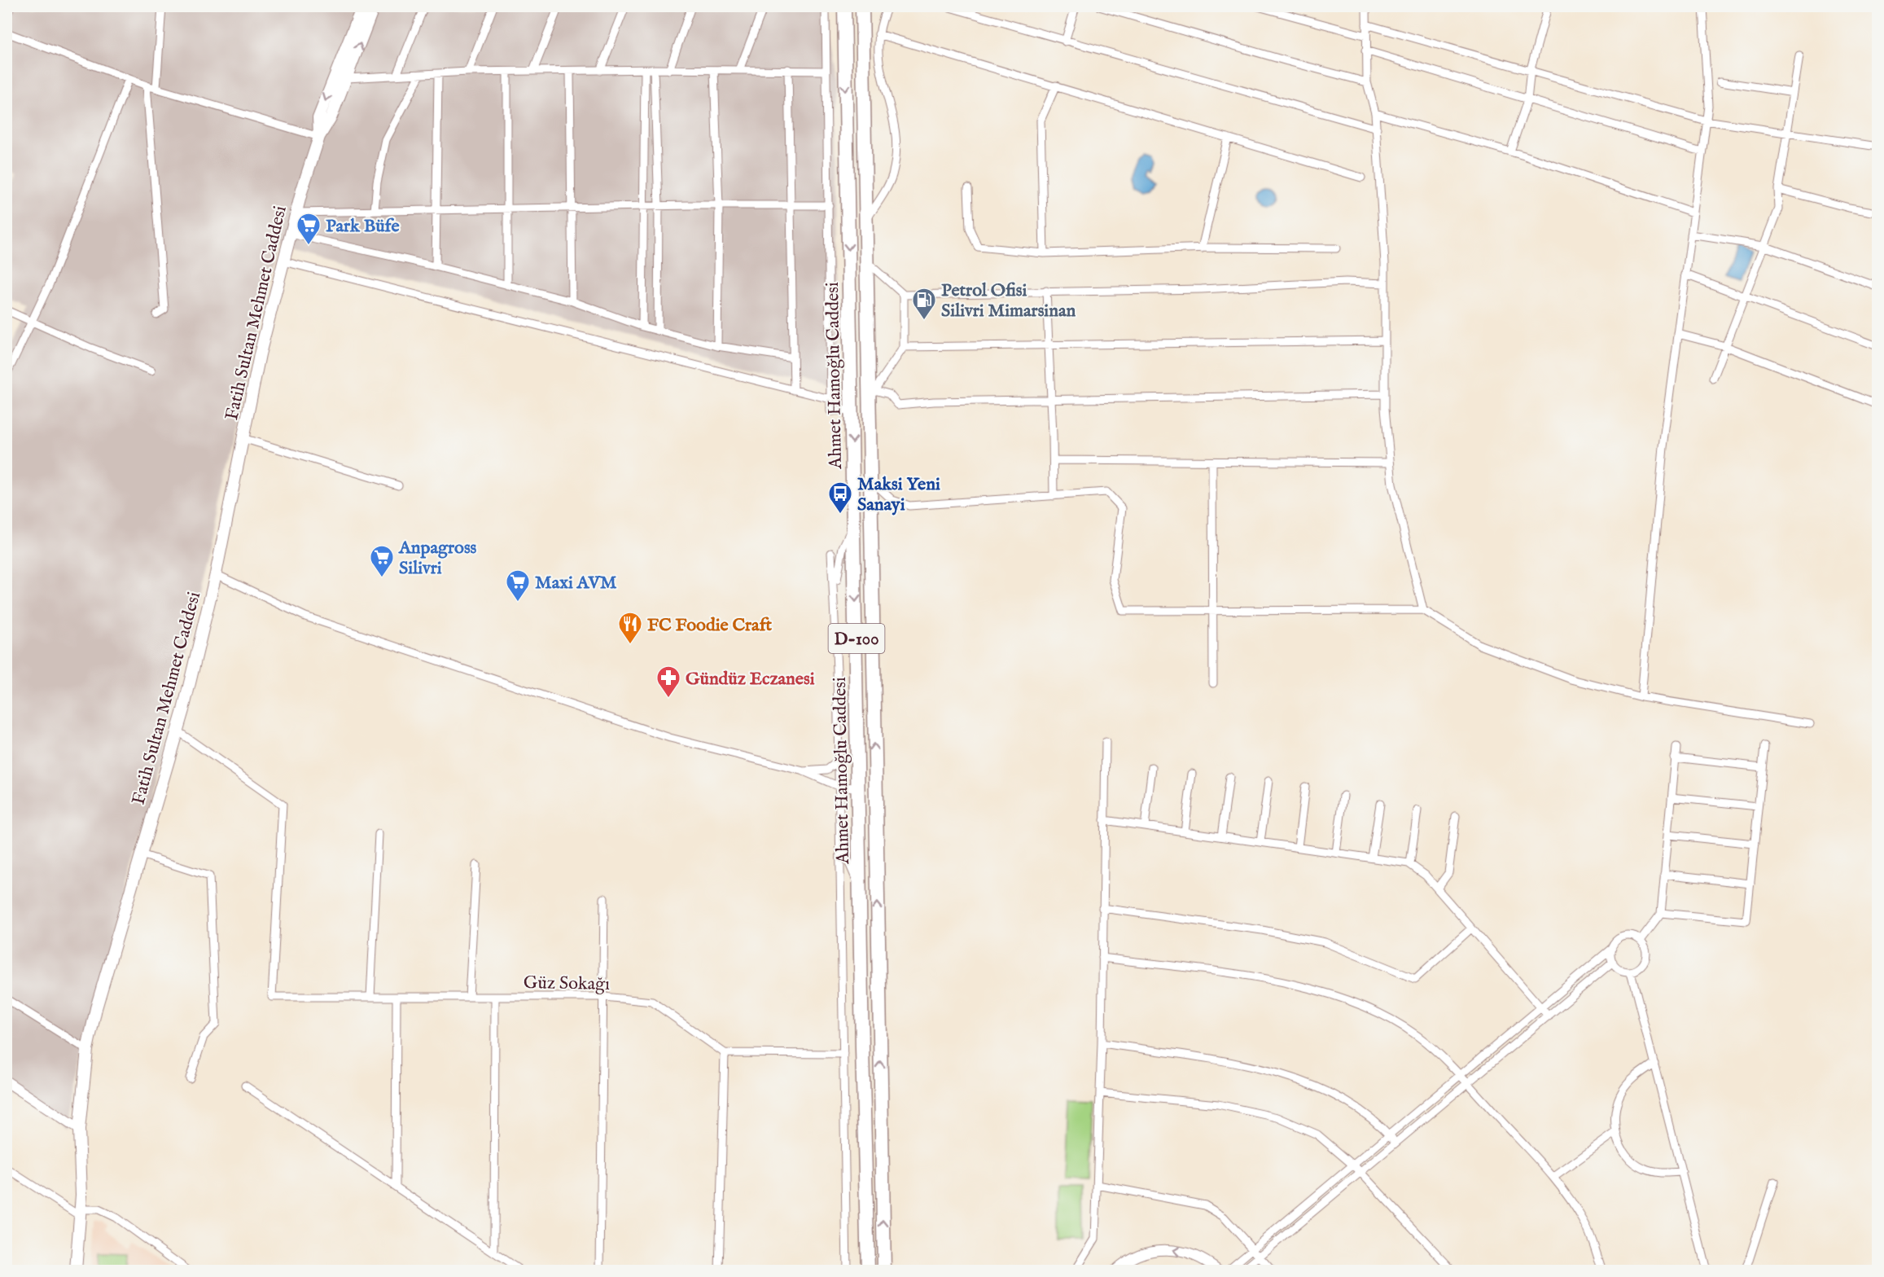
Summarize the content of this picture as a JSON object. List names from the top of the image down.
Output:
{
  "streets": {
    "highway": ["Ahmet Hamoğlu Caddesi", "D-100"],
    "main road": ["Fatih Sultan Mehmet Caddesi"],
    "street": ["Güz Sokağı"]
  },
  "crossings": [
    ["Fatih Sultan Mehmet Caddesi", "Güz Sokağı"]
  ],
  "places": {
    "supermarket": ["Park Büfe", "Anpagross Silivri", "Maxi AVM"],
    "fuel station": ["Petrol Ofisi Silivri Mimarsinan"],
    "bus stop": ["Maksi Yeni Sanayi"],
    "restaurant": ["FC Foodie Craft"],
    "pharmacy": ["Gündüz Eczanesi"]
  }
}
